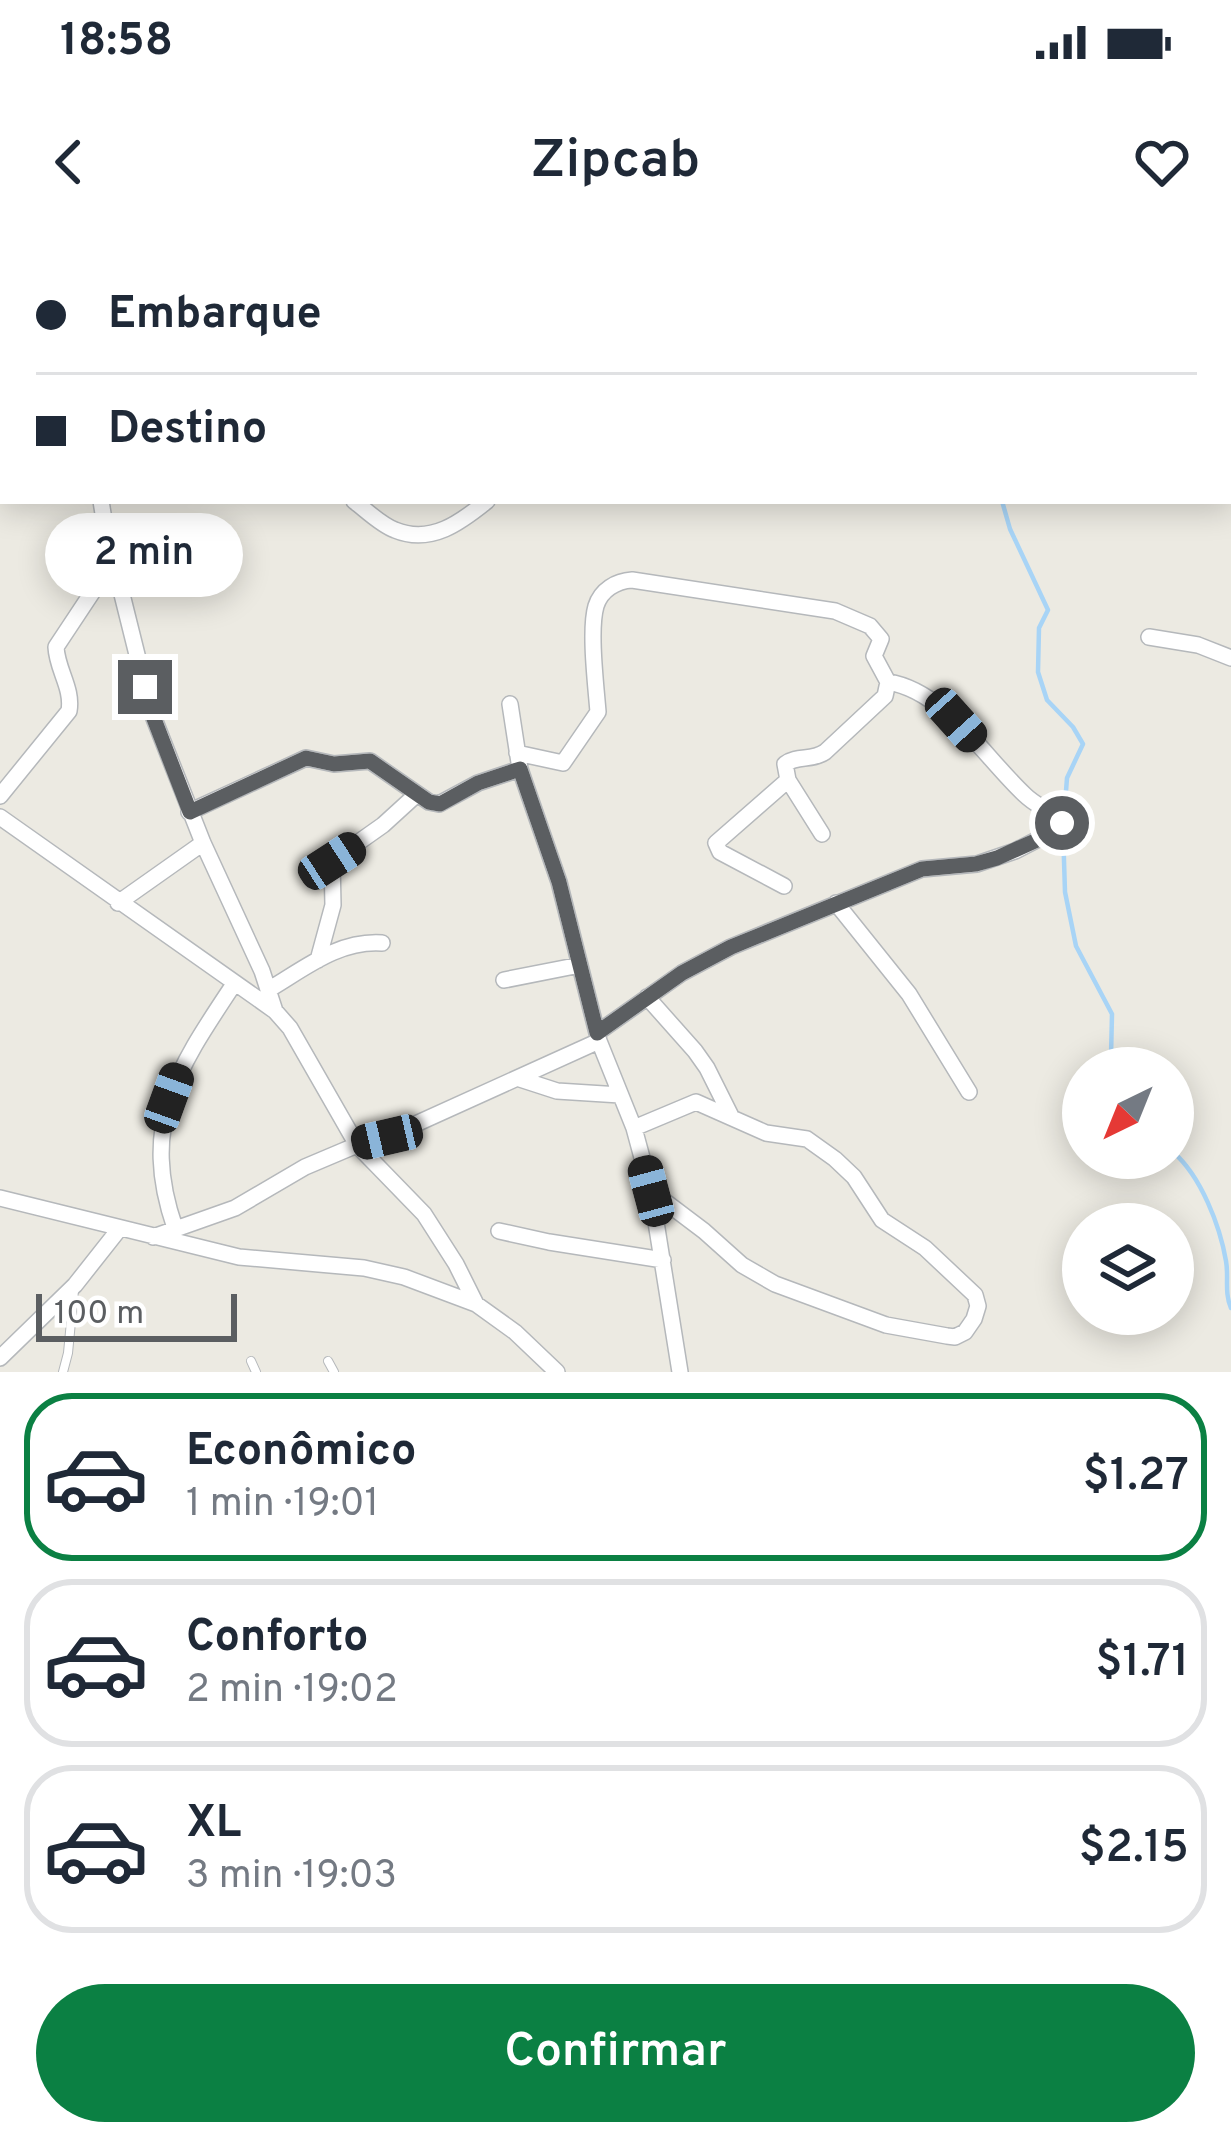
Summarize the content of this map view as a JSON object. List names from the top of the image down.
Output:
{
  "scale_bar": "100 m",
  "north": "bottom left",
  "page": {
    "status": "18:58",
    "header": "Zipcab",
    "banner": ["Embarque", "Destino"],
    "bubble": "2 min",
    "scale": "100 m",
    "list": [
      {
        "name": "Econômico",
        "note": "1 min · 19:01",
        "value": "$1.27"
      },
      {
        "name": "Conforto",
        "note": "2 min · 19:02",
        "value": "$1.71"
      },
      {
        "name": "XL",
        "note": "3 min · 19:03",
        "value": "$2.15"
      }
    ],
    "buttons": "Confirmar"
  }
}
